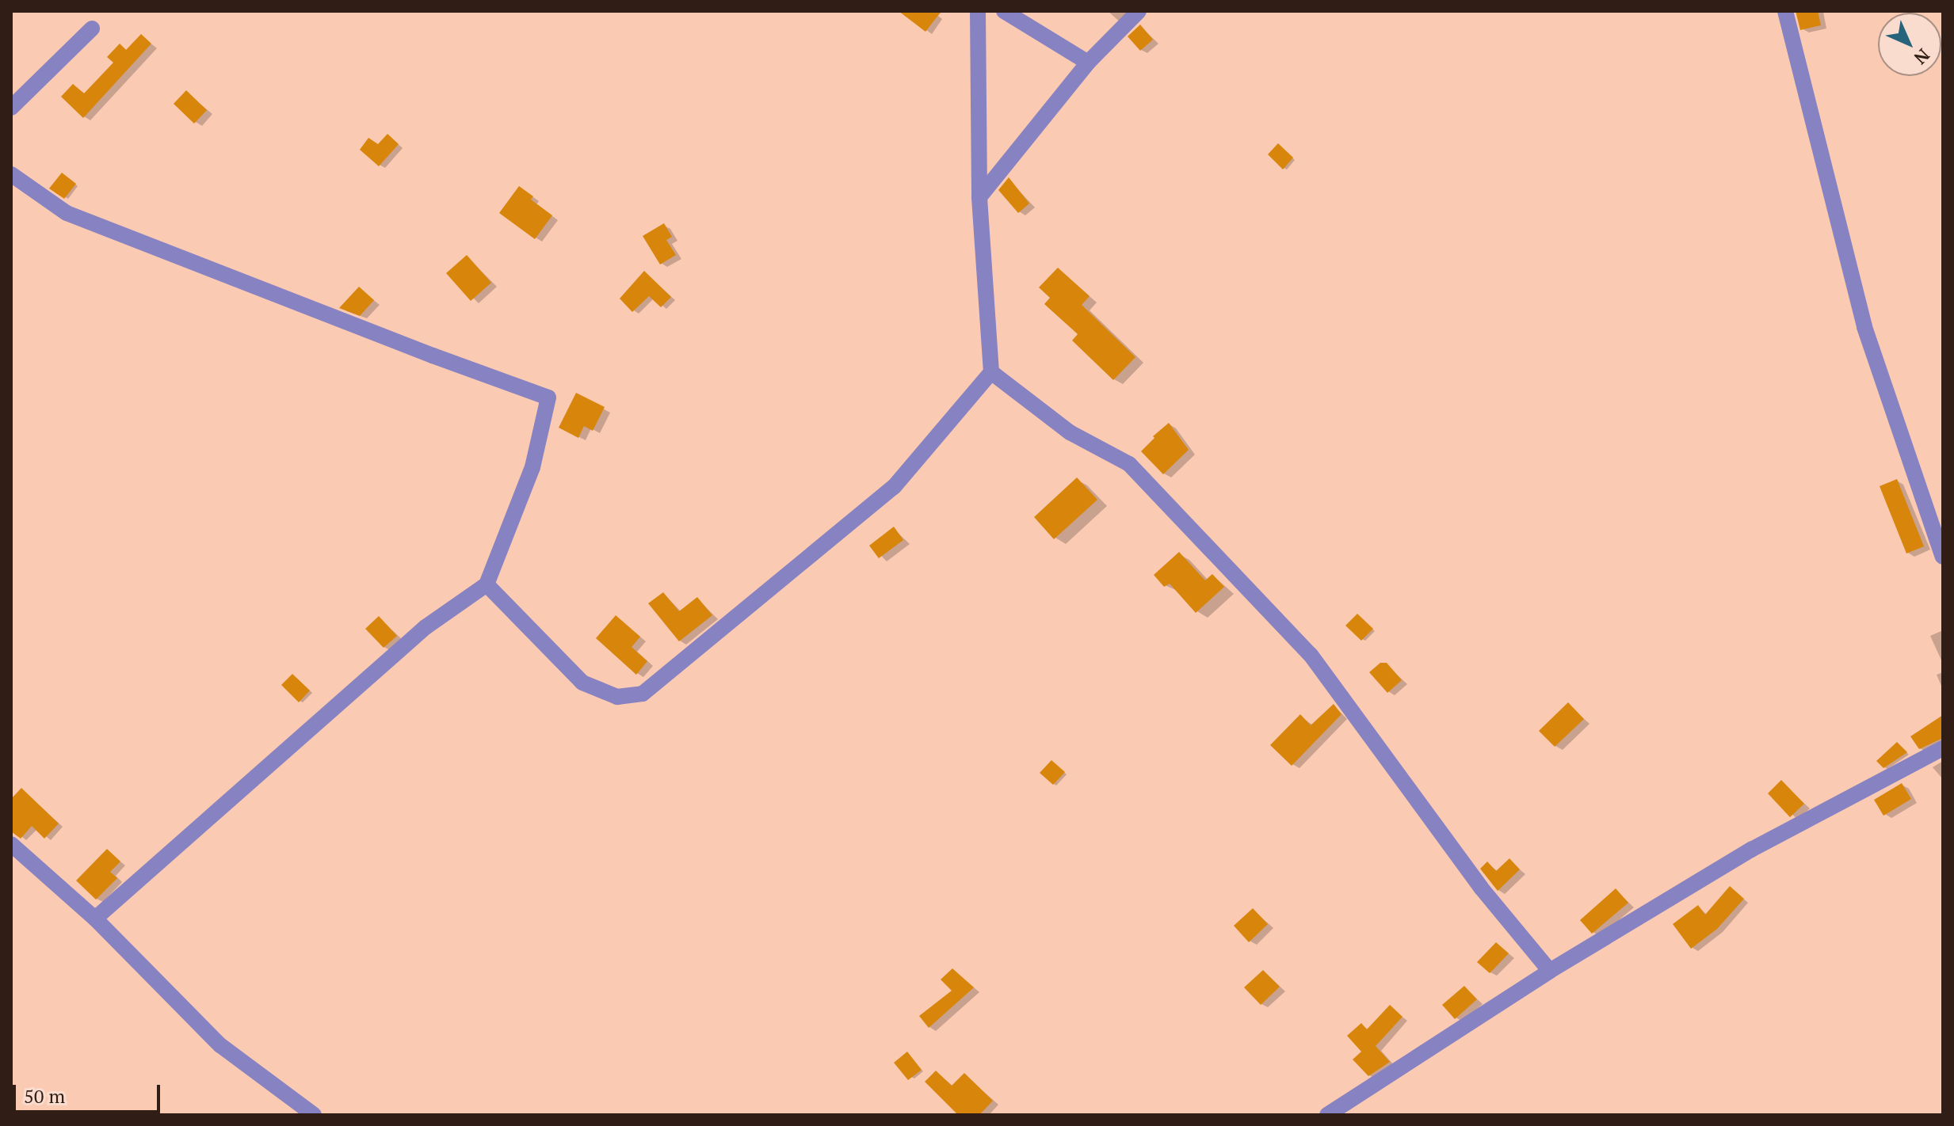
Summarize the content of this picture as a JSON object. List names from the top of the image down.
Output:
{
  "scale_bar": "50 m",
  "north": "bottom right"
}
